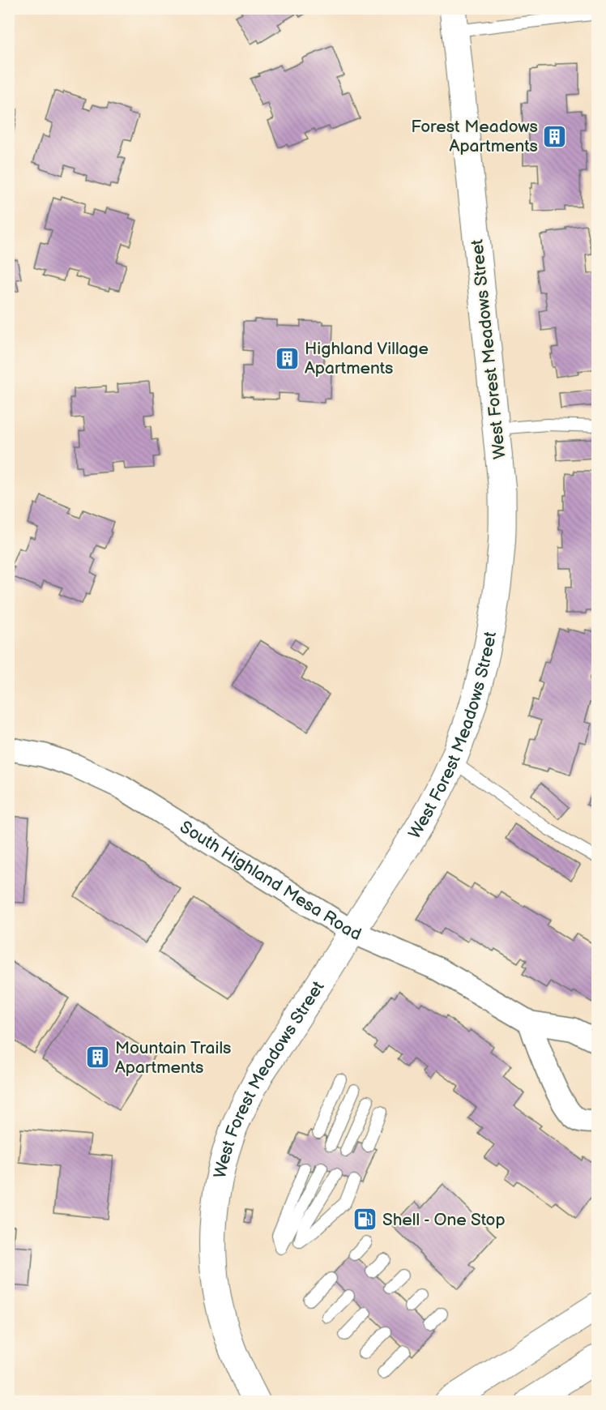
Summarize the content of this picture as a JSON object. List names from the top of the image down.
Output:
{
  "streets": {
    "street": ["West Forest Meadows Street", "South Highland Mesa Road"]
  },
  "crossings": [
    ["West Forest Meadows Street", "South Highland Mesa Road"]
  ],
  "places": {
    "building": ["Forest Meadows Apartments", "Highland Village Apartments", "Mountain Trails Apartments"],
    "fuel station": ["Shell - One Stop"]
  }
}
